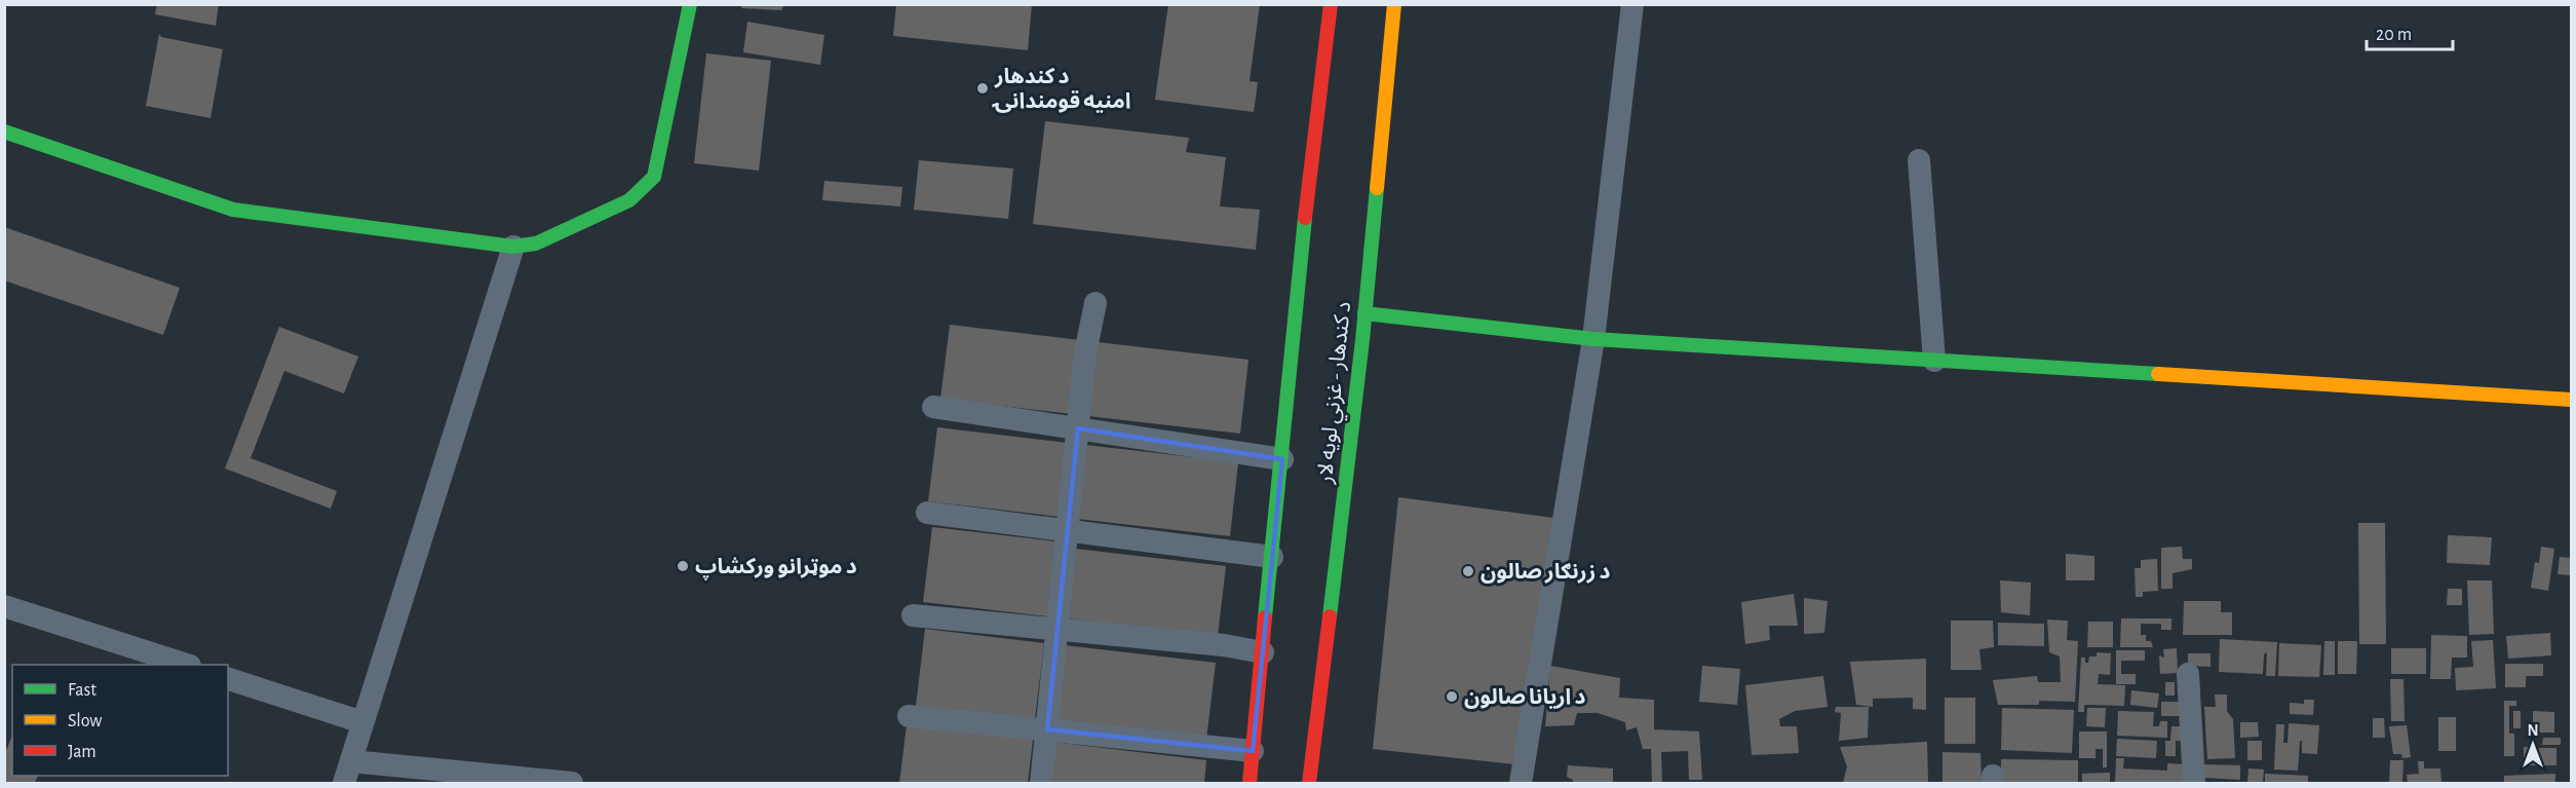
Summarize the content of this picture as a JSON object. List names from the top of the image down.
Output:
{
  "streets": {
    "main road": ["د کندهار - غزني لويه لار"]
  },
  "places": [
    "د کندهار امنيه قومندانۍ",
    "د موټرانو ورکشاپ",
    "د زرنګار صالون",
    "د اریانا صالون"
  ],
  "legend": ["Fast", "Slow", "Jam"],
  "scale_bar": "20 m",
  "north": "top"
}
